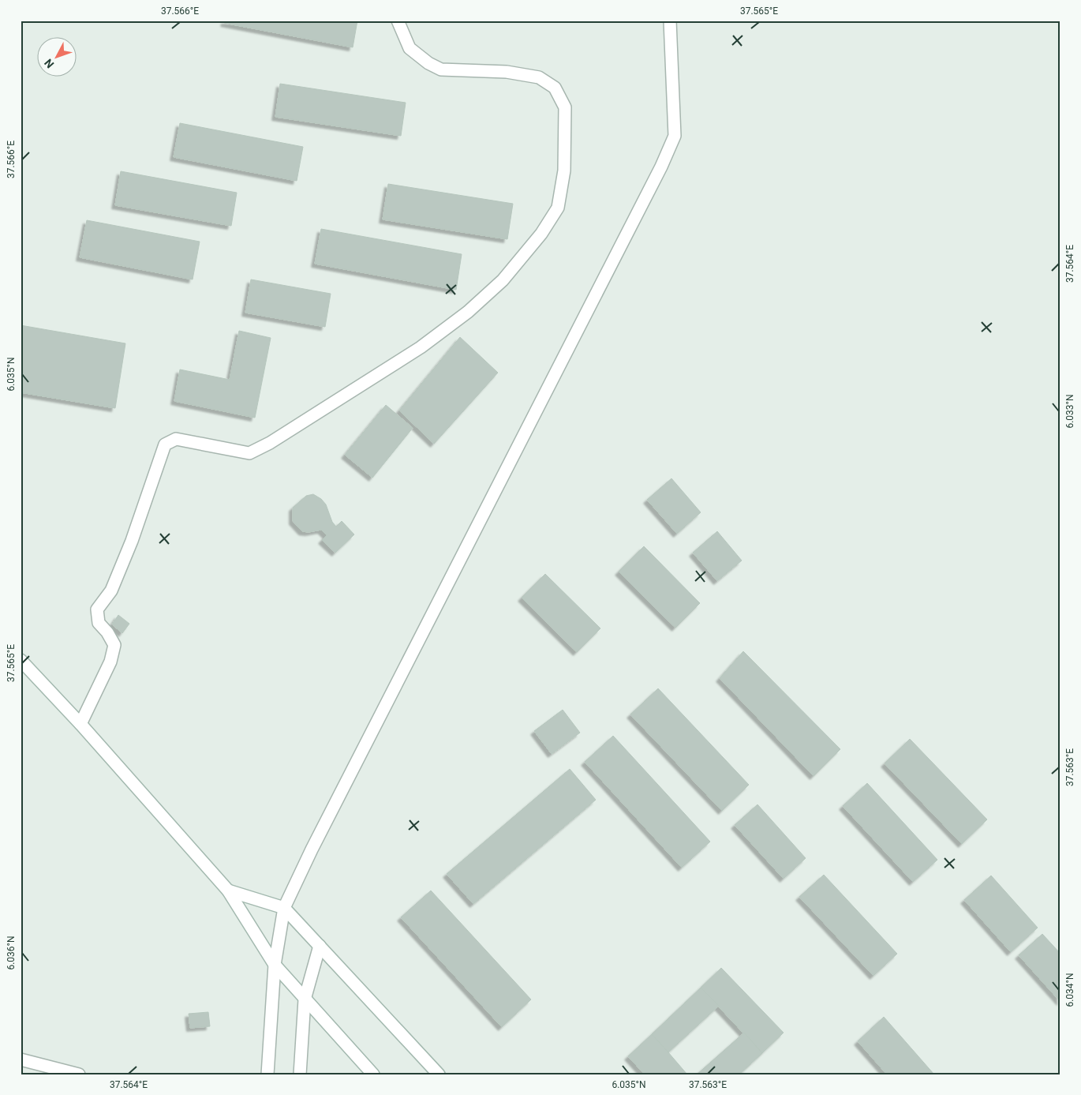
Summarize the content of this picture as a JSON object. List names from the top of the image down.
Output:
{
  "north": "bottom left",
  "coordinates": [
    "37.566°E",
    "37.565°E",
    "37.564°E",
    "6.035°N",
    "6.033°N",
    "37.563°E",
    "6.036°N",
    "6.034°N"
  ]
}
